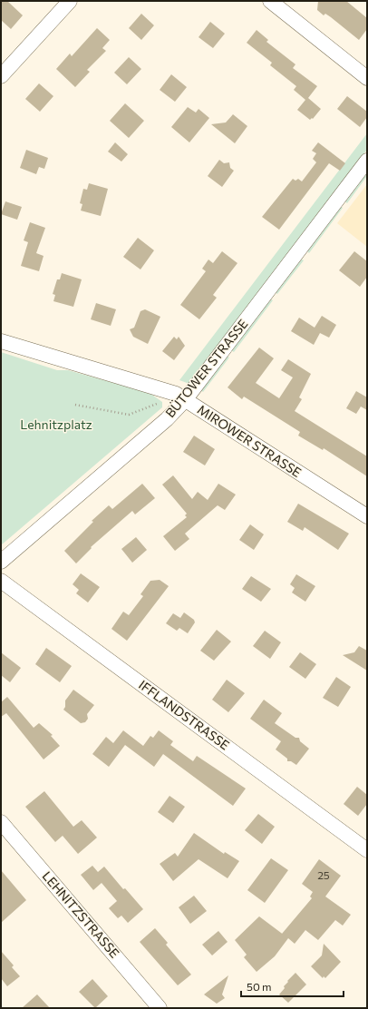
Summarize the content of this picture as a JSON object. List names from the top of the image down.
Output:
{
  "streets": {
    "street": [
      "BÜTOWER STRASSE",
      "MIROWER STRASSE",
      "IFFLANDSTRASSE",
      "LEHNITZSTRASSE"
    ]
  },
  "crossings": [
    ["BÜTOWER STRASSE", "MIROWER STRASSE"]
  ],
  "parks": ["Lehnitzplatz"],
  "house_numbers": ["25"],
  "scale_bar": "50 m"
}
